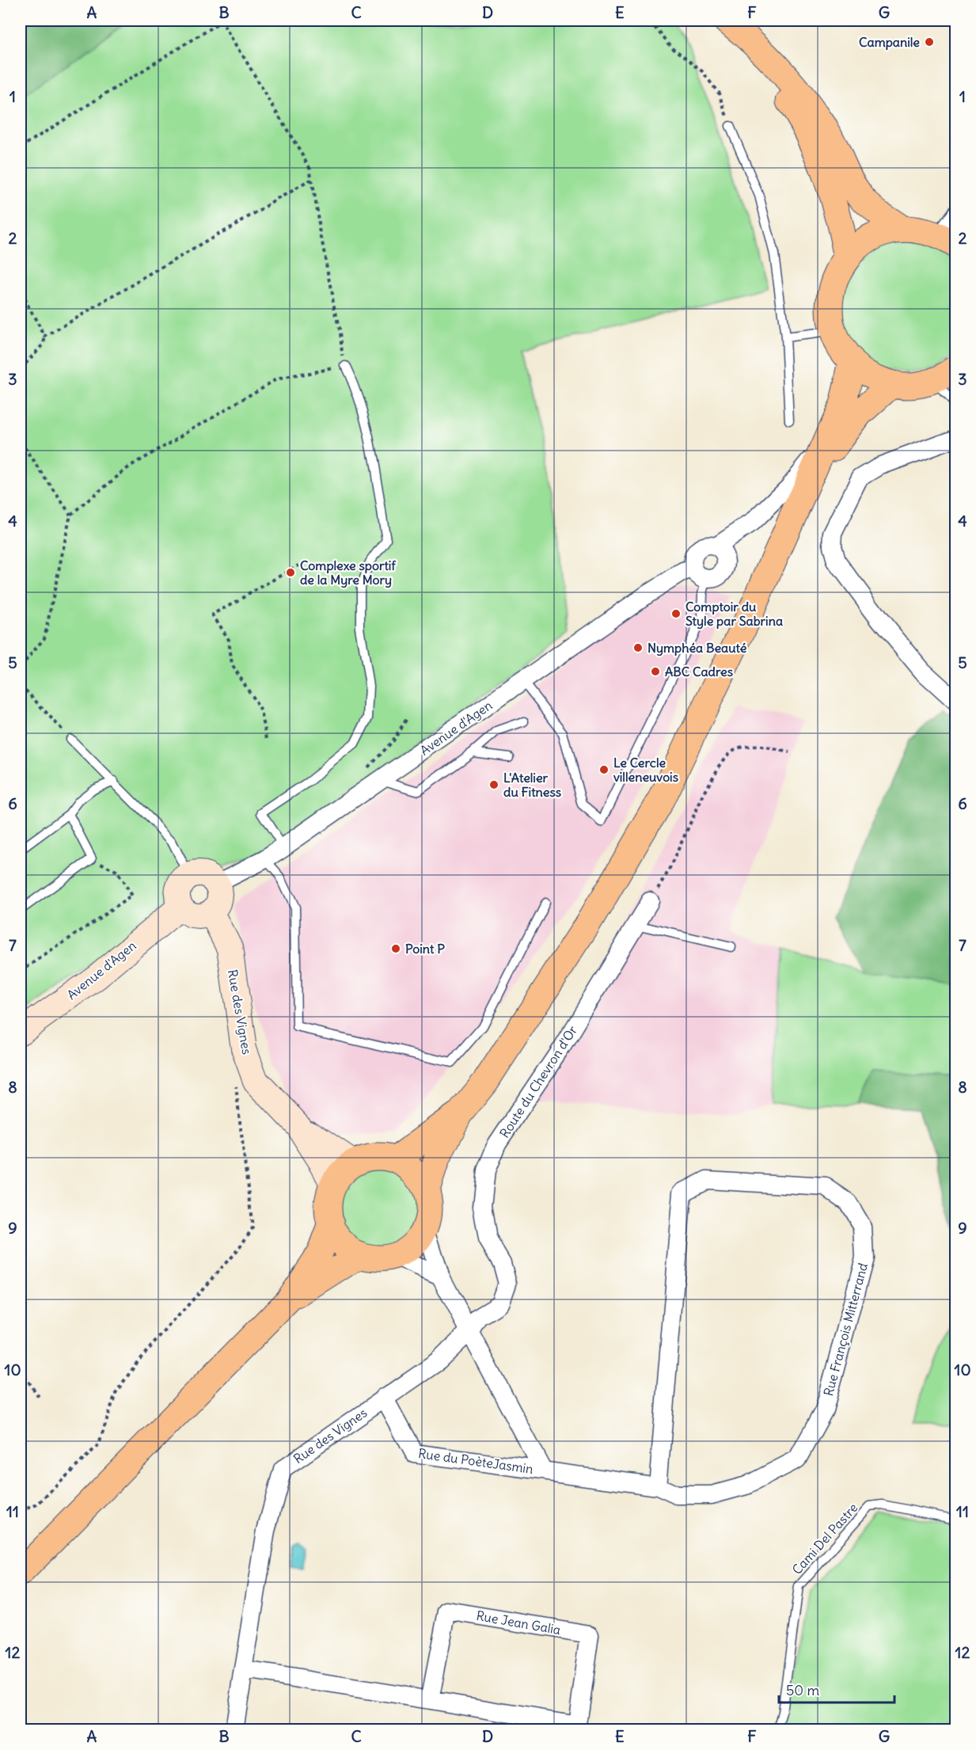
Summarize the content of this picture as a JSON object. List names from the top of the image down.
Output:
{
  "streets": {
    "main road": ["Avenue d'Agen", "Rue des Vignes"],
    "street": [
      "Route du Chevron d'Or",
      "Rue François Mitterrand",
      "Rue du PoèteJasmin",
      "Rue Jean Galia"
    ],
    "lane": ["Cami Del Pastre"]
  },
  "crossings": [
    ["Avenue d'Agen", "Rue des Vignes"],
    ["Rue des Vignes", "Route du Chevron d'Or"],
    ["Rue des Vignes", "Rue du PoèteJasmin"],
    ["Rue des Vignes", "Rue Jean Galia"],
    ["Rue François Mitterrand", "Rue du PoèteJasmin"]
  ],
  "places": [
    "Campanile",
    "Complexe sportif de la Myre Mory",
    "Comptoir du Style par Sabrina",
    "Nymphéa Beauté",
    "ABC Cadres",
    "Le Cercle villeneuvois",
    "L'Atelier du Fitness",
    "Point P"
  ],
  "scale_bar": "50 m",
  "grid": {
    "columns": [
      "A",
      "B",
      "C",
      "D",
      "E",
      "F",
      "G"
    ],
    "rows": [
      "1",
      "2",
      "3",
      "4",
      "5",
      "6",
      "7",
      "8",
      "9",
      "10",
      "11",
      "12"
    ]
  }
}
